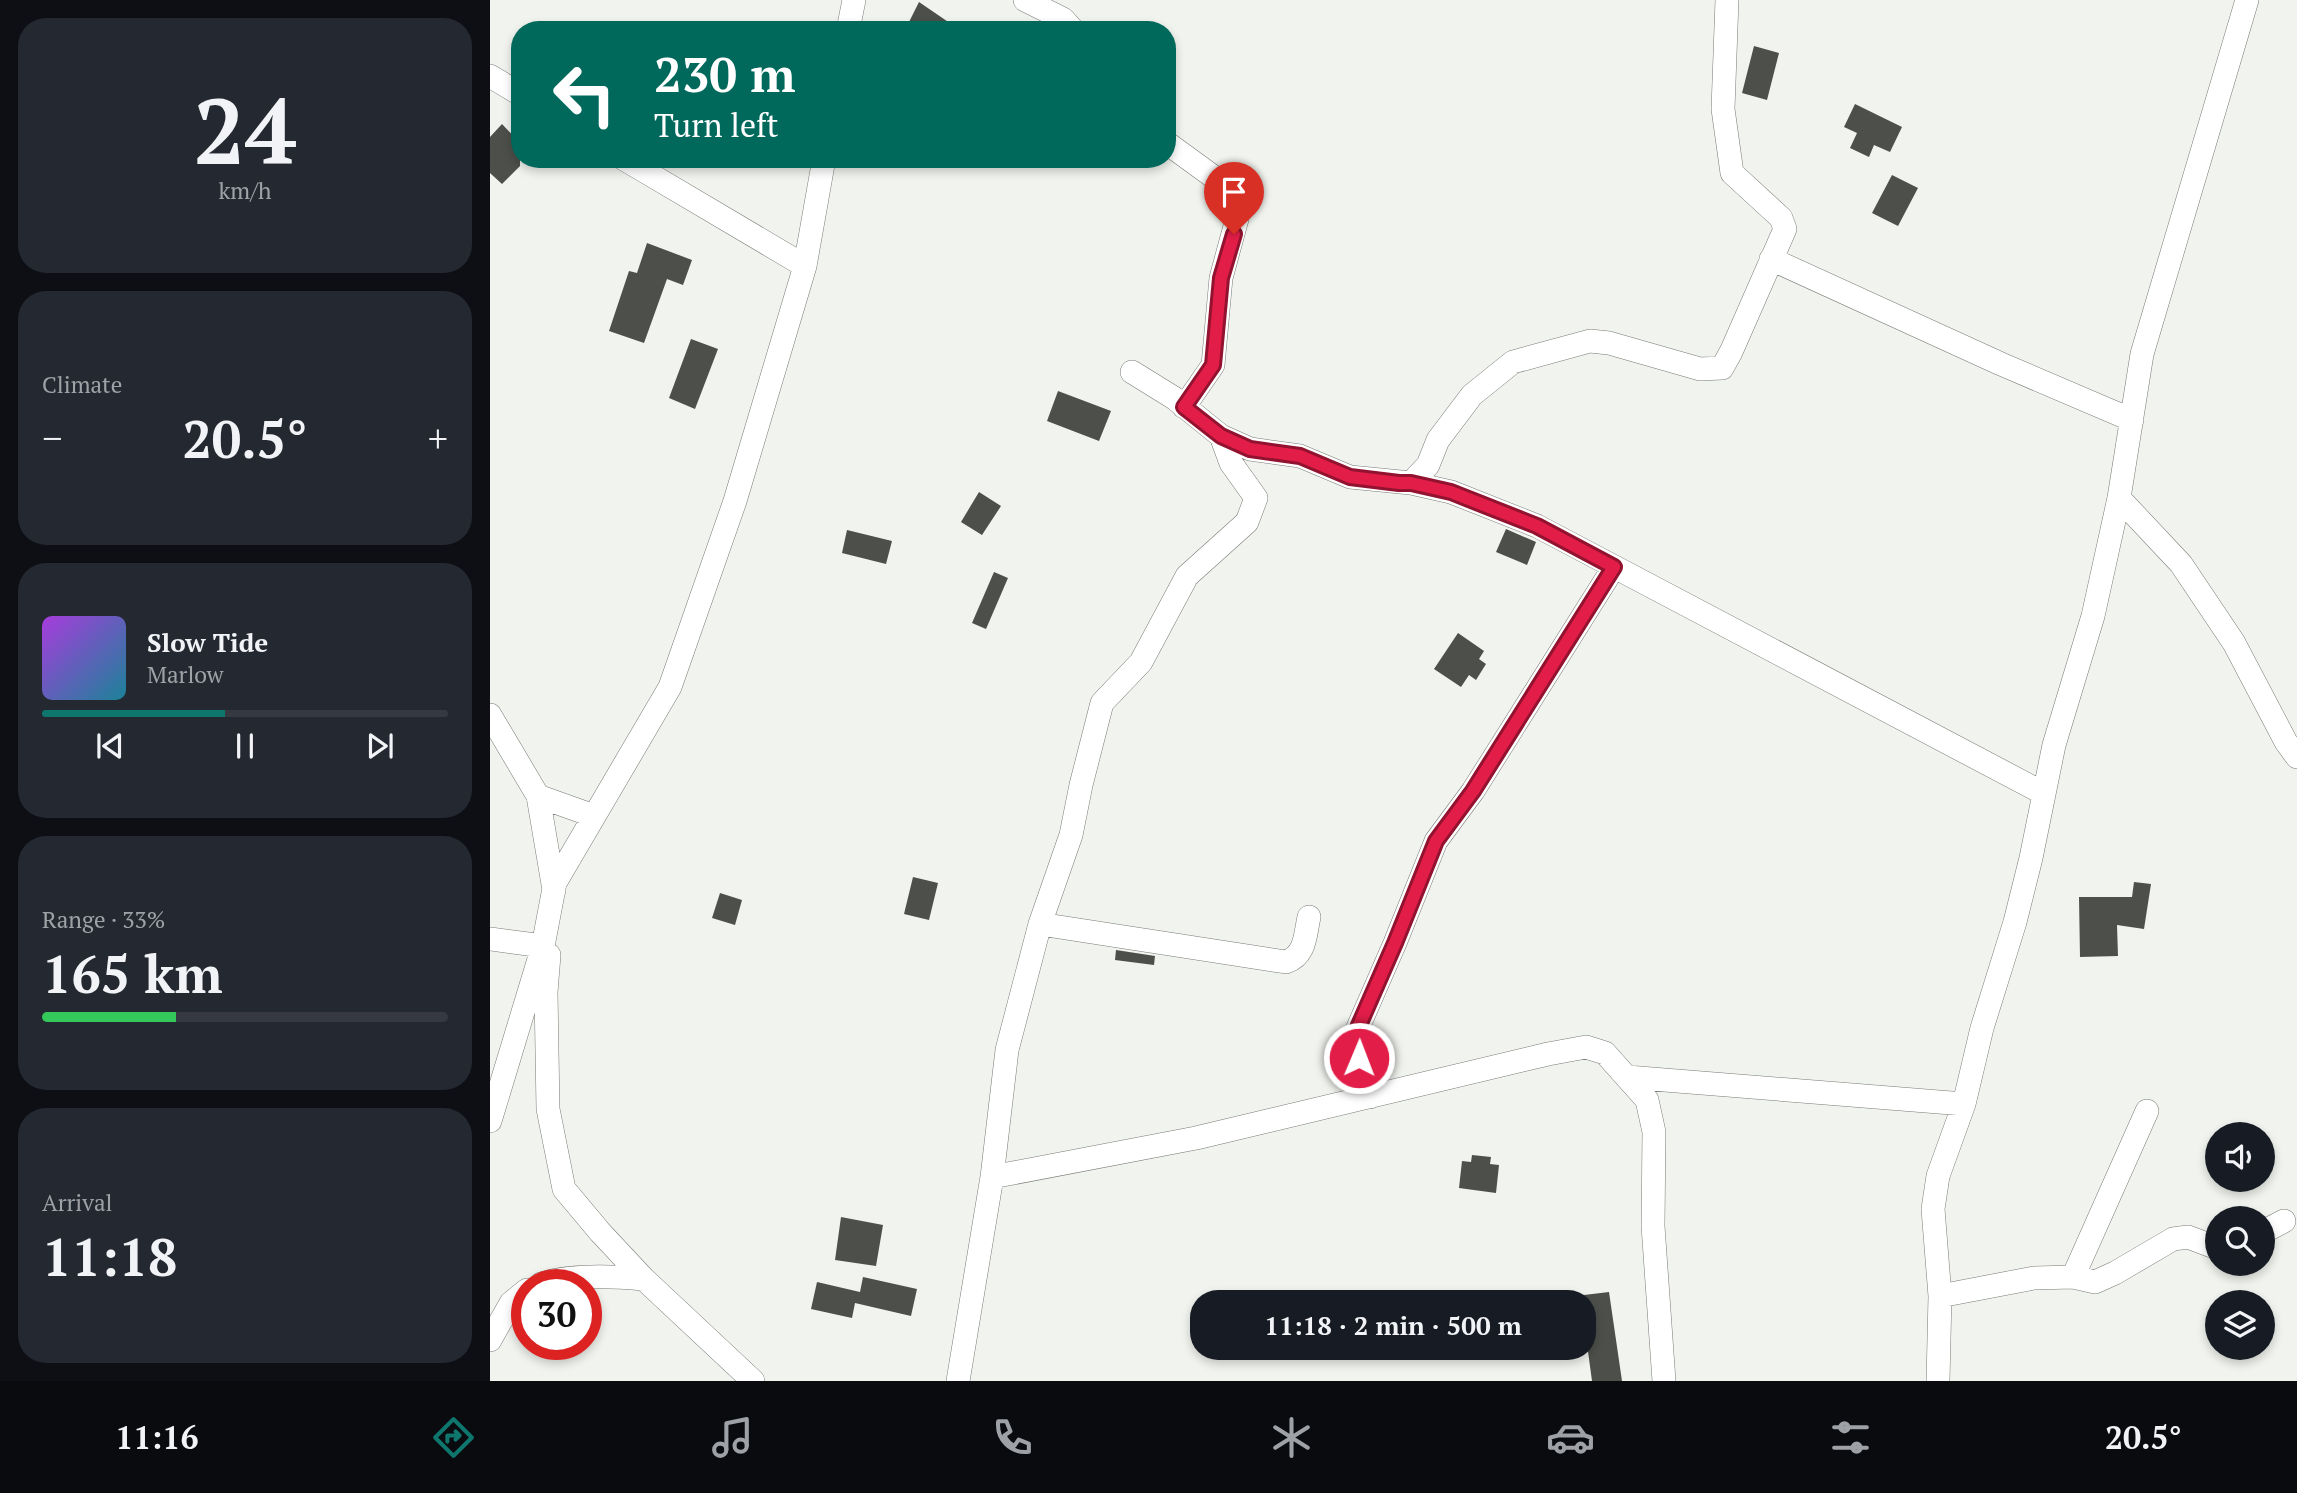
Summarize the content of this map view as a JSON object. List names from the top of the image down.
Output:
{
  "page": {
    "tile": [
      ["24", "km/h"],
      "Climate",
      ["Range · 33%", "165 km"],
      ["Arrival", "11:18"]
    ],
    "turn": ["230 m", "Turn left"],
    "heat": ["−", "20.5°", "+"],
    "song": ["Slow Tide", "Marlow"],
    "limit": "30",
    "trip": "11:18 · 2 min · 500 m",
    "tabs": ["11:16", "20.5°"]
  }
}
